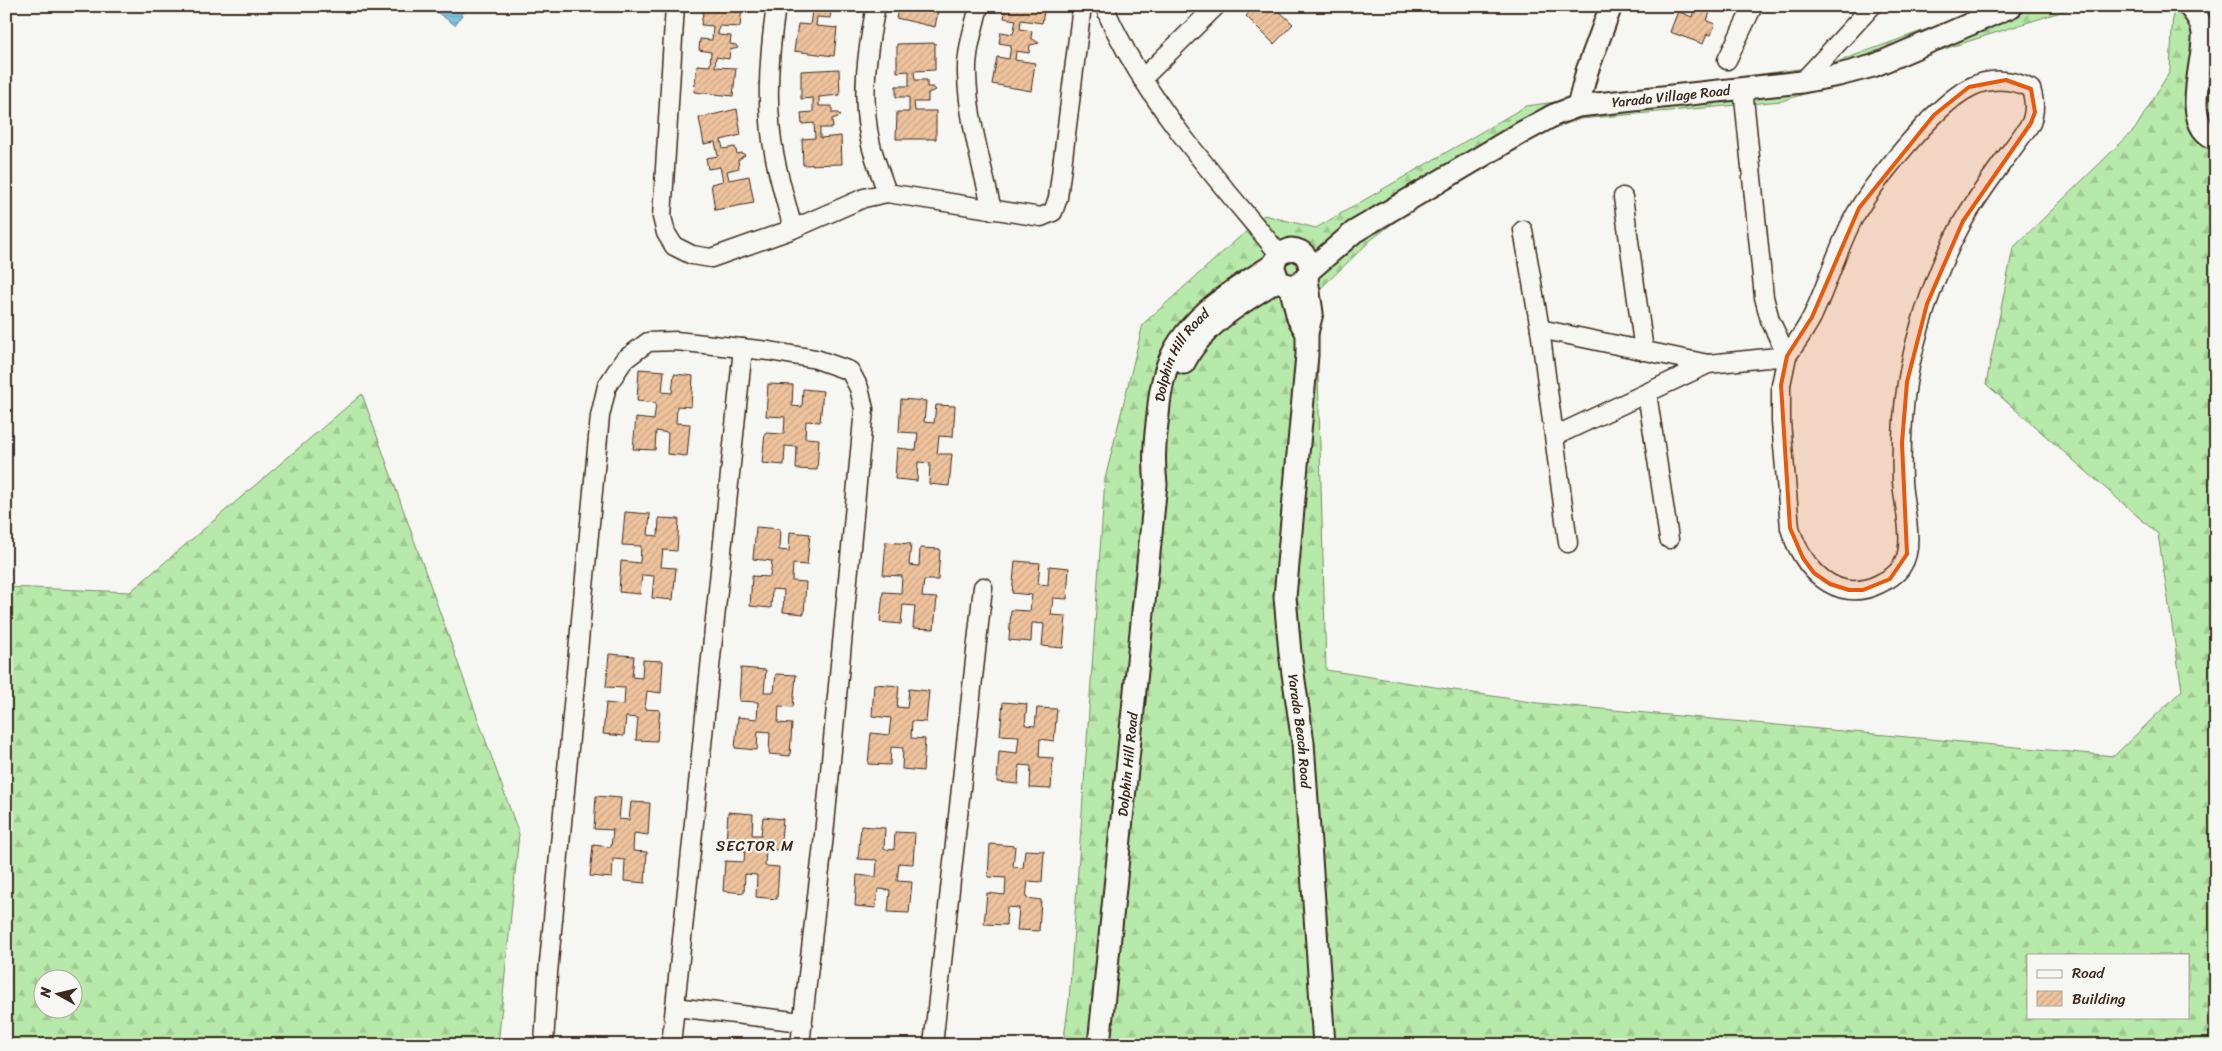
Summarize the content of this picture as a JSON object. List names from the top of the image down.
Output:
{
  "streets": {
    "street": ["Yarada Village Road", "Dolphin Hill Road", "Yarada Beach Road"]
  },
  "crossings": [
    ["Yarada Village Road", "Dolphin Hill Road"],
    ["Yarada Village Road", "Yarada Beach Road"],
    ["Dolphin Hill Road", "Yarada Beach Road"]
  ],
  "districts": ["SECTOR M"],
  "legend": ["Road", "Building"],
  "north": "left"
}
